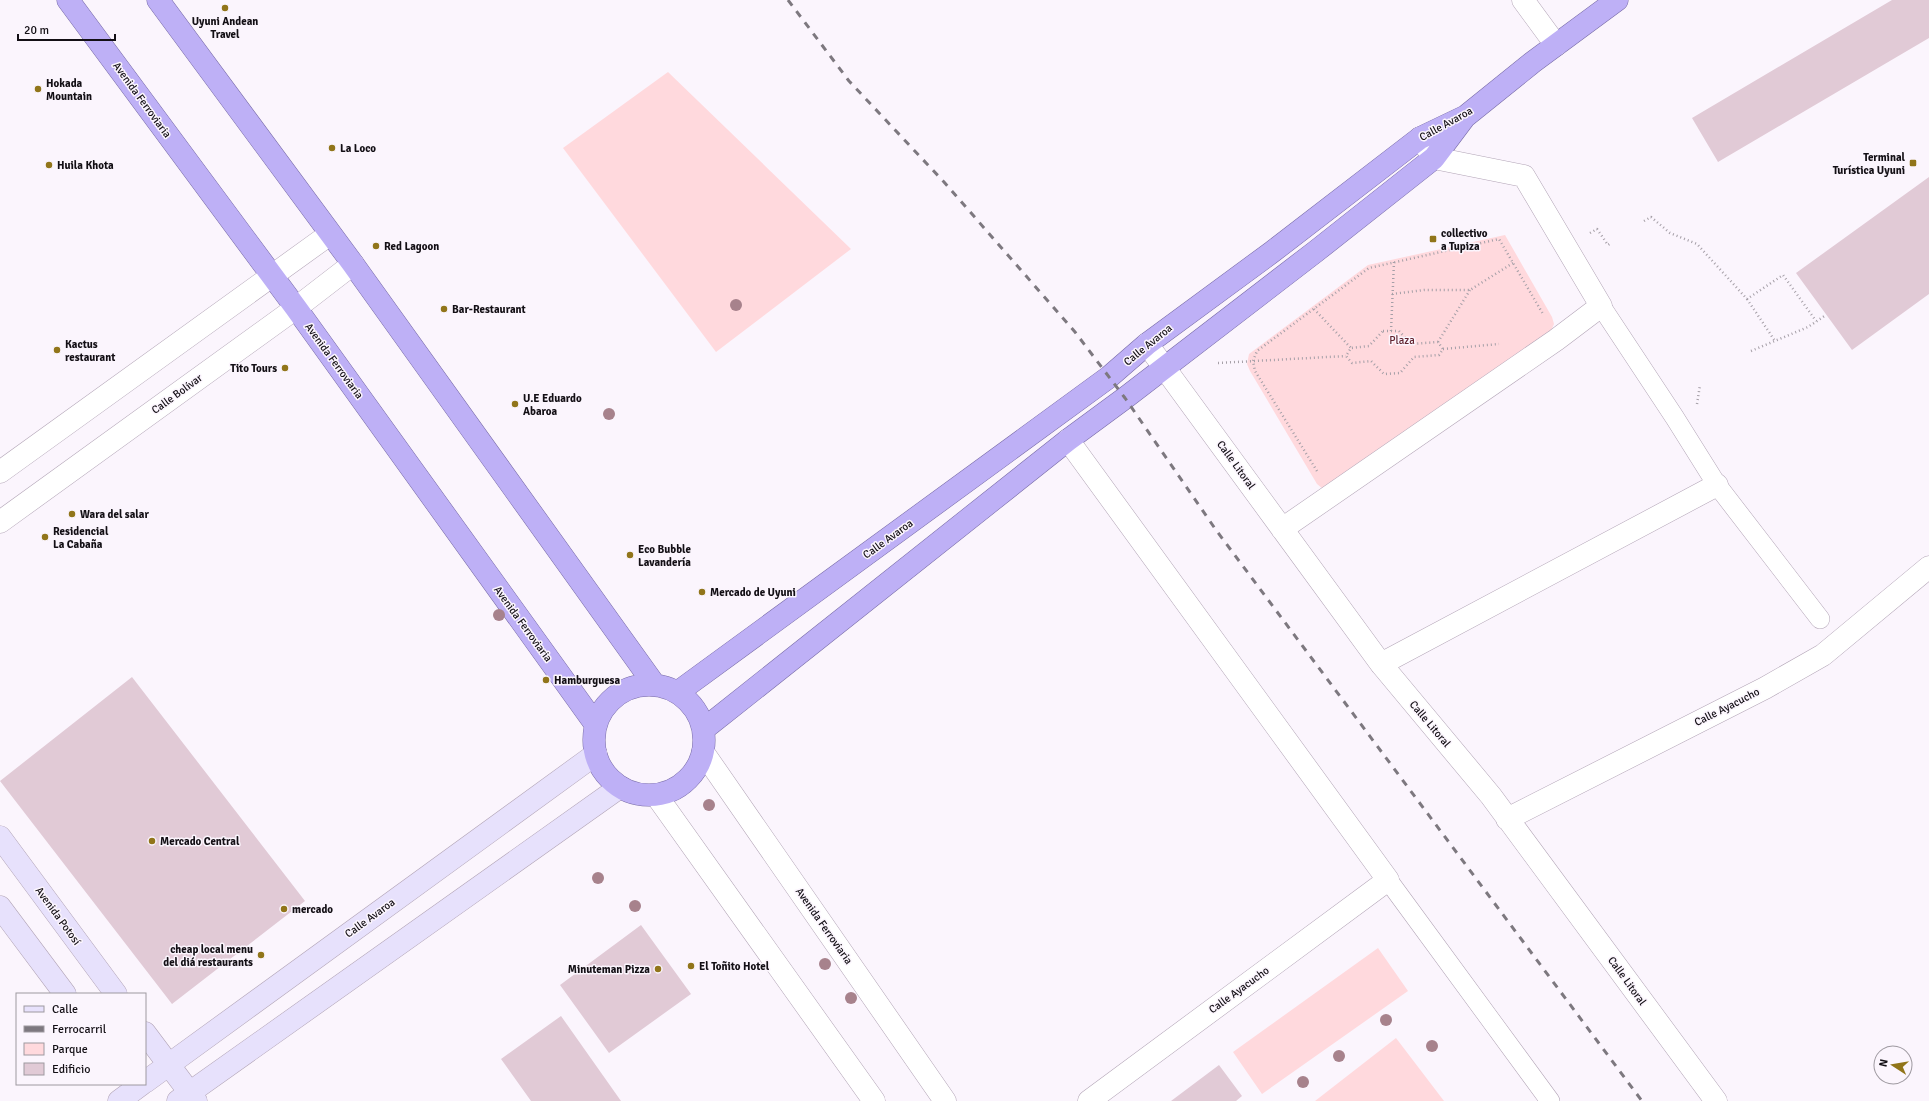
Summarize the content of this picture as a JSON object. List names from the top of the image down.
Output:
{
  "streets": {
    "highway": ["Avenida Ferroviaria", "Calle Avaroa"],
    "main road": ["Avenida Potosí"],
    "street": ["Calle Bolívar", "Calle Litoral", "Calle Ayacucho"]
  },
  "crossings": [
    ["Avenida Ferroviaria", "Calle Avaroa"],
    ["Avenida Ferroviaria", "Calle Bolívar"],
    ["Calle Avaroa", "Calle Litoral"],
    ["Calle Litoral", "Calle Ayacucho"]
  ],
  "parks": ["Plaza"],
  "places": {
    "other": [
      "Uyuni Andean Travel",
      "Hokada Mountain",
      "La Loco",
      "Huila Khota",
      "Red Lagoon",
      "Bar-Restaurant",
      "Kactus restaurant",
      "Tito Tours",
      "U.E Eduardo Abaroa",
      "Wara del salar",
      "Residencial La Cabaña",
      "Eco Bubble Lavandería",
      "Mercado de Uyuni",
      "Hamburguesa",
      "Mercado Central",
      "mercado",
      "cheap local menu del diá restaurants",
      "El Toñito Hotel",
      "Minuteman Pizza"
    ],
    "transit": ["Terminal Turística Uyuni", "collectivo a Tupiza"]
  },
  "legend": [
    "Calle",
    "Ferrocarril",
    "Parque",
    "Edificio"
  ],
  "scale_bar": "20 m",
  "north": "left"
}
